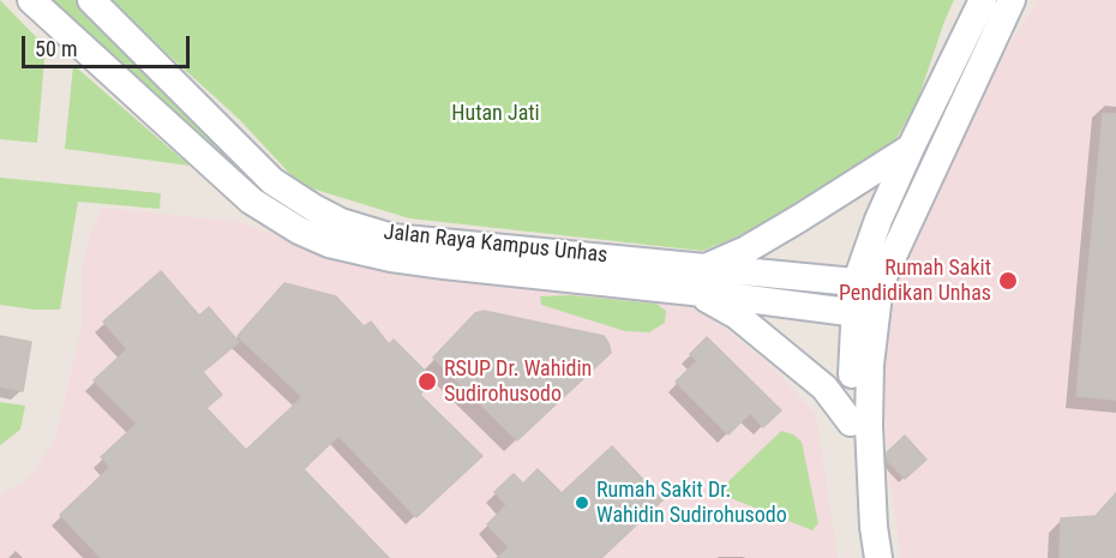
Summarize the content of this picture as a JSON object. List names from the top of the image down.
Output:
{
  "streets": {
    "street": ["Jalan Raya Kampus Unhas"]
  },
  "parks": ["Hutan Jati"],
  "places": ["Rumah Sakit Pendidikan Unhas", "RSUP Dr. Wahidin Sudirohusodo", "Rumah Sakit Dr. Wahidin Sudirohusodo"],
  "scale_bar": "50 m"
}
